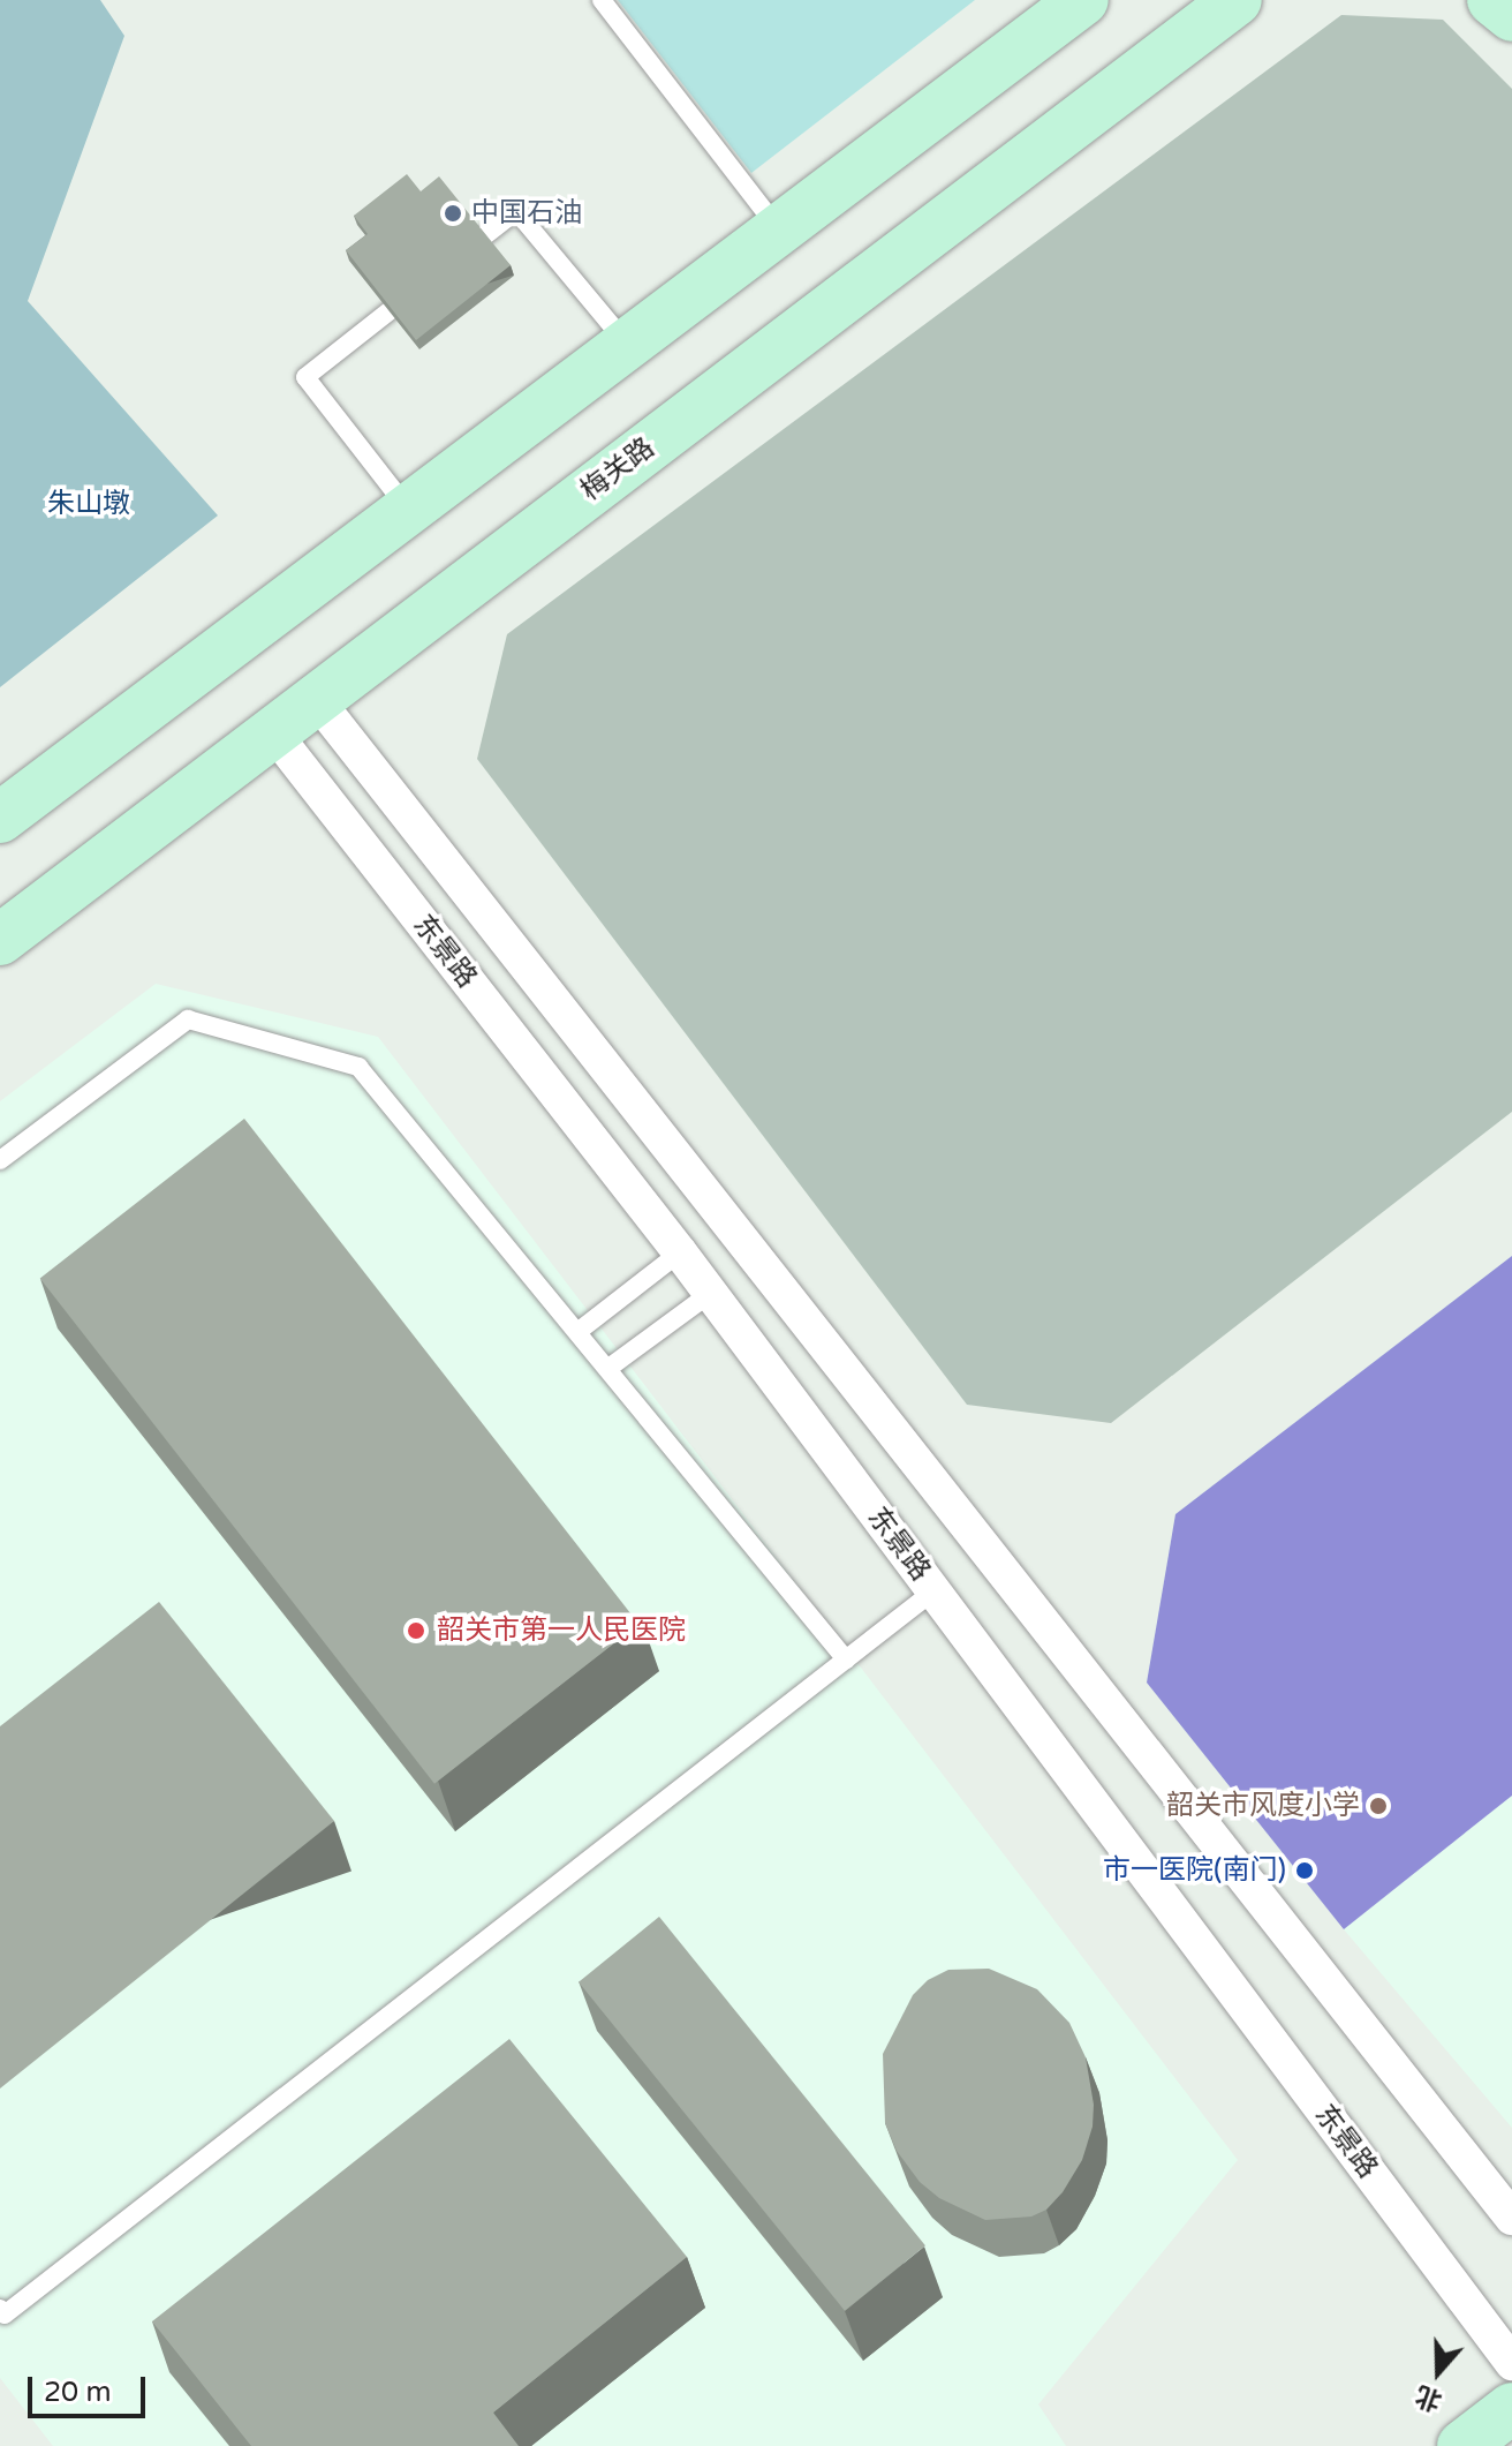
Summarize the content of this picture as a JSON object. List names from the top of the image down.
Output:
{
  "streets": {
    "main road": ["梅关路"],
    "street": ["东景路"]
  },
  "crossings": [
    ["梅关路", "东景路"]
  ],
  "parks": ["朱山墩"],
  "places": [
    "中国石油",
    "韶关市第一人民医院",
    "韶关市风度小学",
    "市一医院(南门)"
  ],
  "scale_bar": "20 m",
  "north": "bottom"
}
